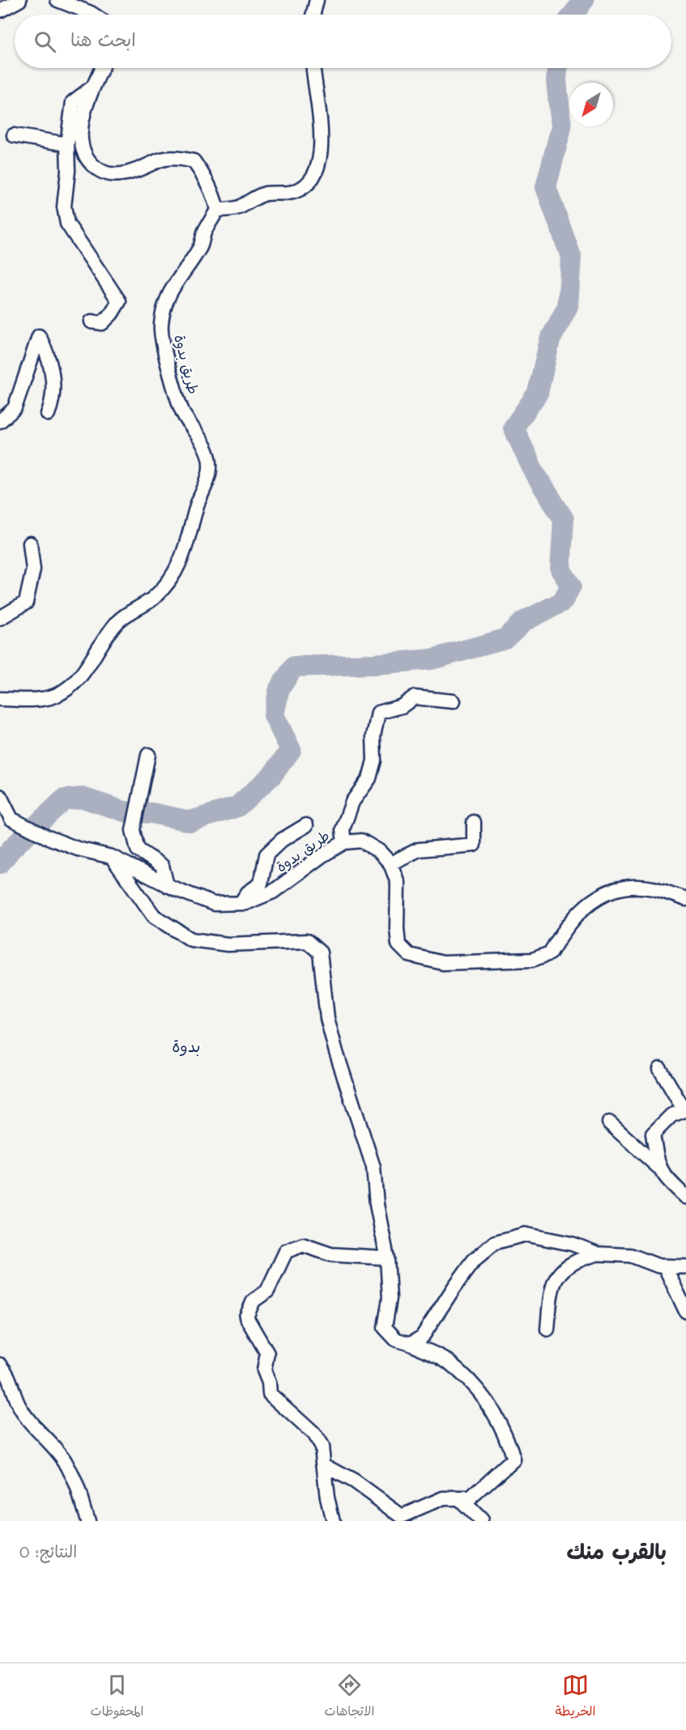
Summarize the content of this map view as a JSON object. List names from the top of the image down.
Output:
{
  "streets": {
    "street": ["طريق بدوة"]
  },
  "districts": ["بدوة"],
  "north": "bottom left",
  "page": {
    "search": "ابحث هنا",
    "heading": ["بالقرب منك", "النتائج: 0"],
    "nav": ["الخريطة", "الاتجاهات", "المحفوظات"]
  }
}
